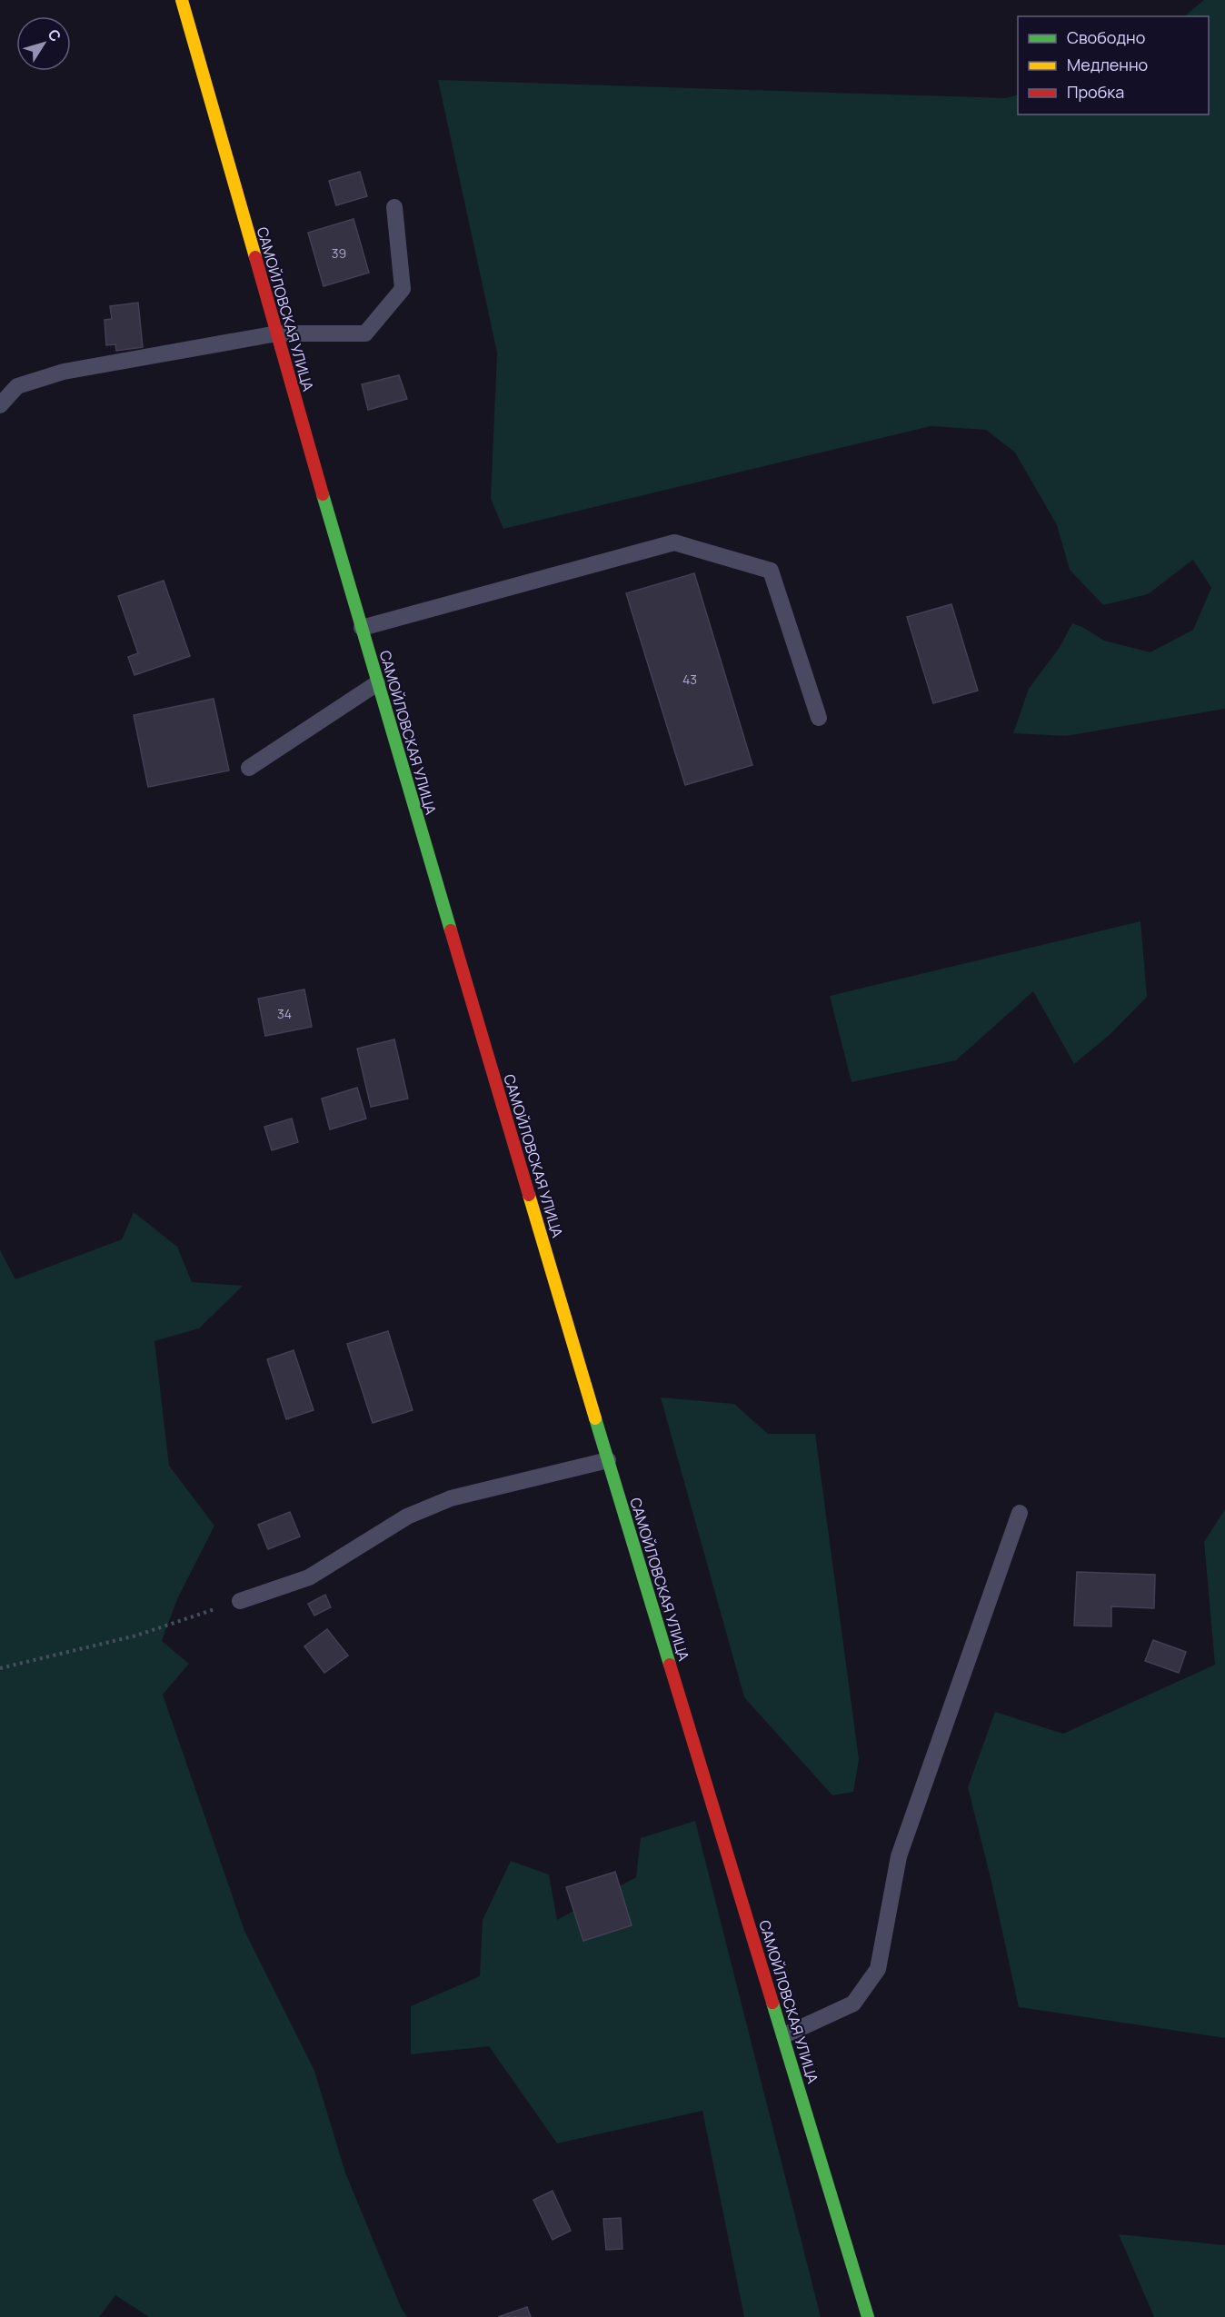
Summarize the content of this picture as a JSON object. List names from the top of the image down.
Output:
{
  "streets": {
    "street": ["САМОЙЛОВСКАЯ УЛИЦА"]
  },
  "house_numbers": ["39", "43", "34"],
  "legend": ["Свободно", "Медленно", "Пробка"],
  "north": "top right"
}
